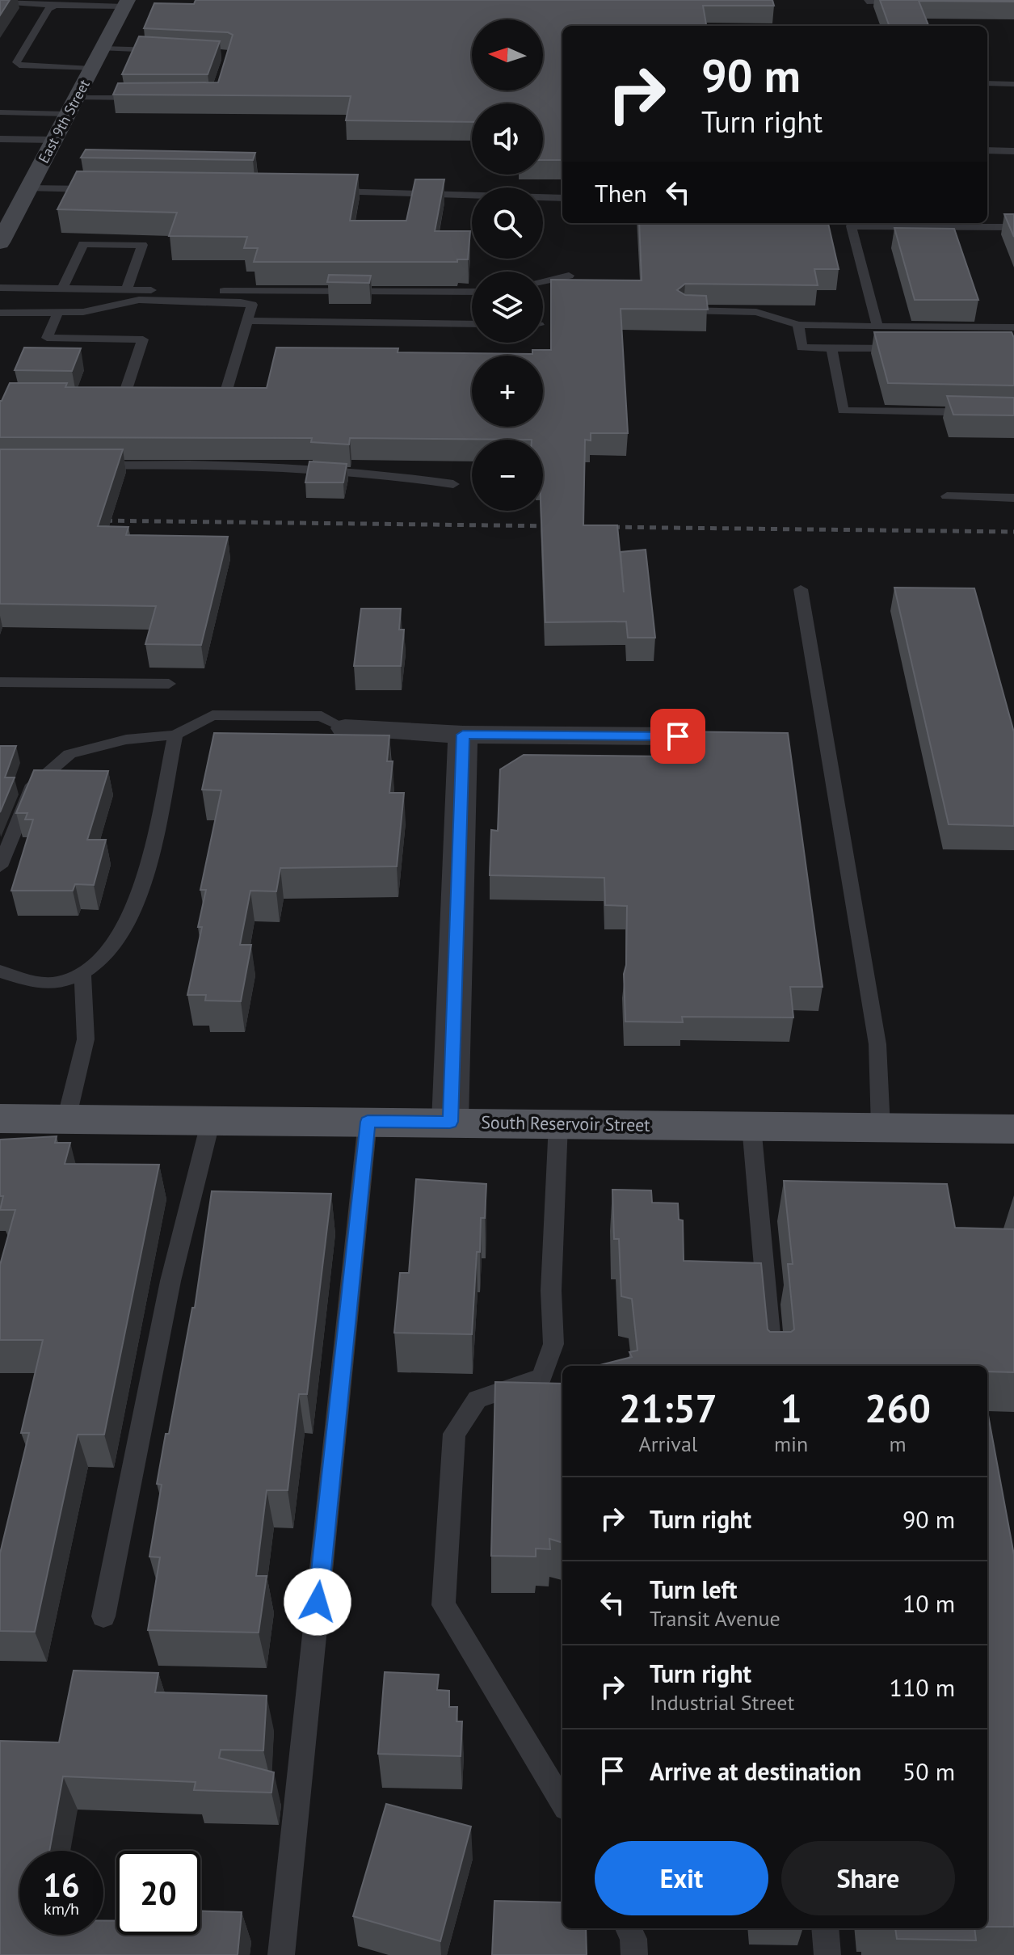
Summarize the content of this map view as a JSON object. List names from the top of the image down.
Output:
{
  "streets": {
    "main road": ["South Reservoir Street"],
    "street": ["East 9th Street"]
  },
  "north": "left",
  "page": {
    "map_buttons": ["+", "−"],
    "turn": ["90 m", "Turn right"],
    "then": "Then",
    "eta": [
      "21:57",
      "Arrival",
      "1",
      "min",
      "260",
      "m"
    ],
    "list": [
      {
        "name": "Turn right",
        "value": "90 m"
      },
      {
        "name": "Turn left",
        "note": "Transit Avenue",
        "value": "10 m"
      },
      {
        "name": "Turn right",
        "note": "Industrial Street",
        "value": "110 m"
      },
      {
        "name": "Arrive at destination",
        "value": "50 m"
      }
    ],
    "buttons": ["Exit", "Share"],
    "speed": "16 km/h",
    "limit": "20"
  }
}
